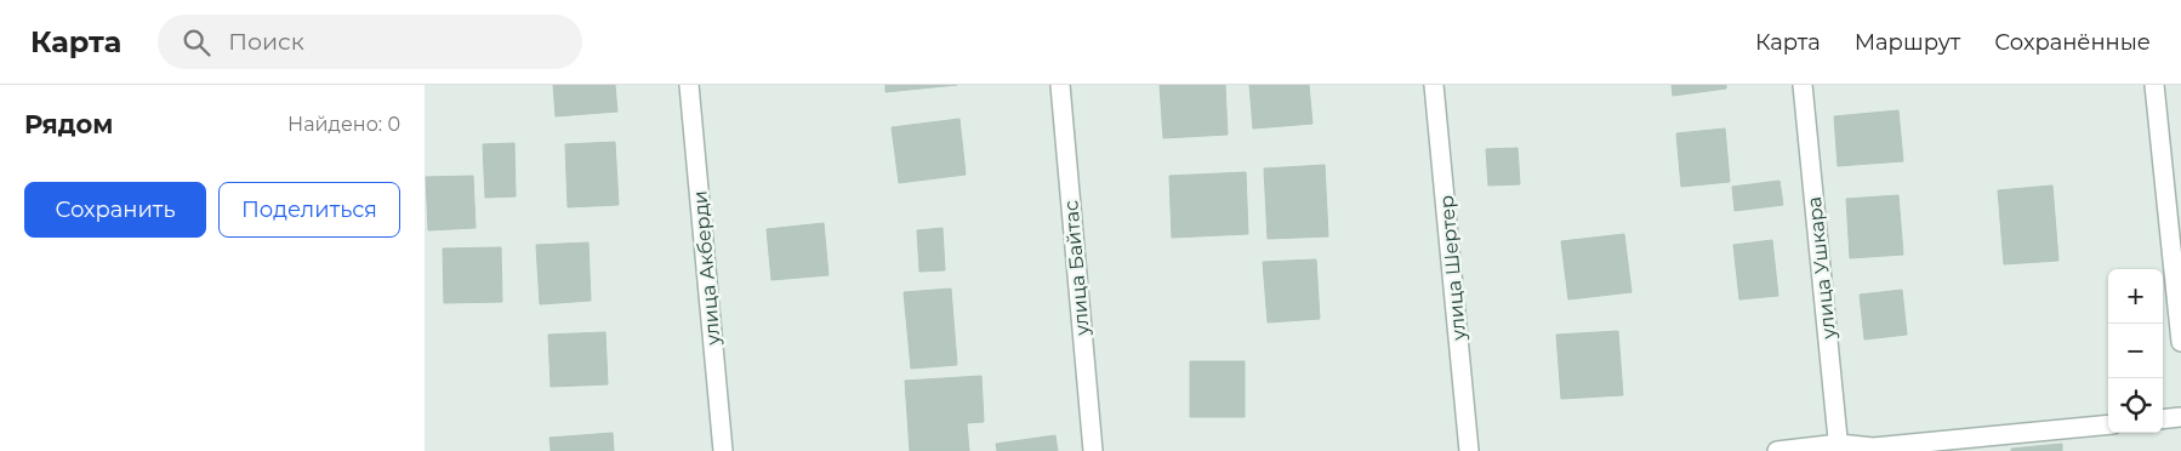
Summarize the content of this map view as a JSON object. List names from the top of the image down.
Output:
{
  "streets": {
    "street": [
      "улица Акберди",
      "улица Байтас",
      "улица Шертер",
      "улица Ушкара"
    ]
  },
  "page": {
    "header": "Карта",
    "search": "Поиск",
    "nav": ["Карта", "Маршрут", "Сохранённые"],
    "heading": ["Рядом", "Найдено: 0"],
    "buttons": ["Сохранить", "Поделиться"],
    "map_buttons": ["+", "−"]
  }
}
